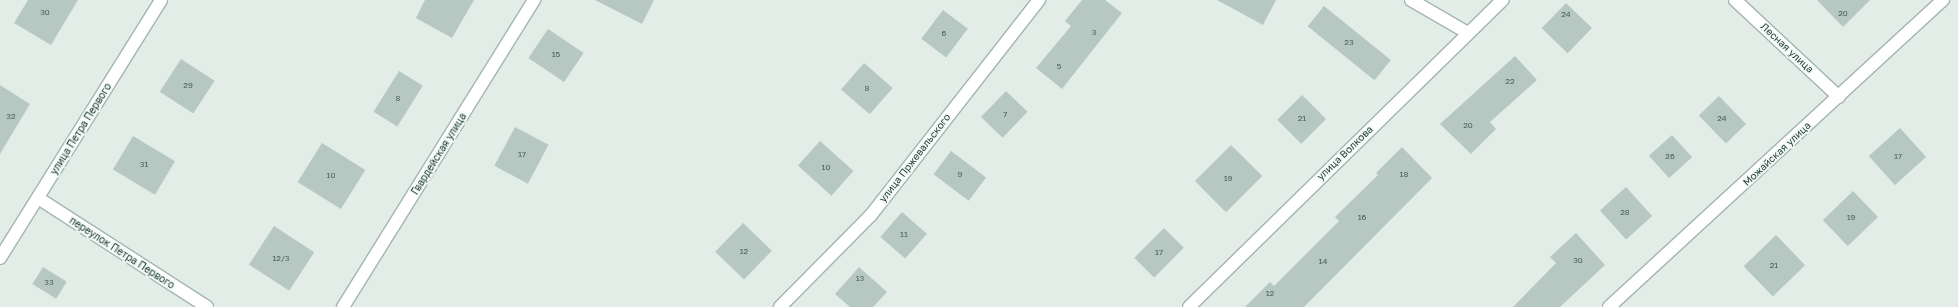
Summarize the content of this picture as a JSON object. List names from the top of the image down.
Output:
{
  "streets": {
    "street": [
      "Лесная улица",
      "улица Петра Первого",
      "улица Волкова",
      "Гвардейская улица",
      "Можайская улица",
      "улица Пржевальского",
      "переулок Петра Первого"
    ]
  },
  "crossings": [
    ["Лесная улица", "Можайская улица"],
    ["улица Петра Первого", "переулок Петра Первого"]
  ],
  "house_numbers": [
    "30",
    "20",
    "24",
    "3",
    "6",
    "23",
    "15",
    "5",
    "22",
    "29",
    "8",
    "8",
    "7",
    "32",
    "21",
    "24",
    "20",
    "17",
    "26",
    "17",
    "31",
    "10",
    "9",
    "18",
    "10",
    "19",
    "28",
    "16",
    "19",
    "11",
    "12",
    "17",
    "12/3",
    "30",
    "14",
    "21",
    "13",
    "33",
    "12"
  ]
}
